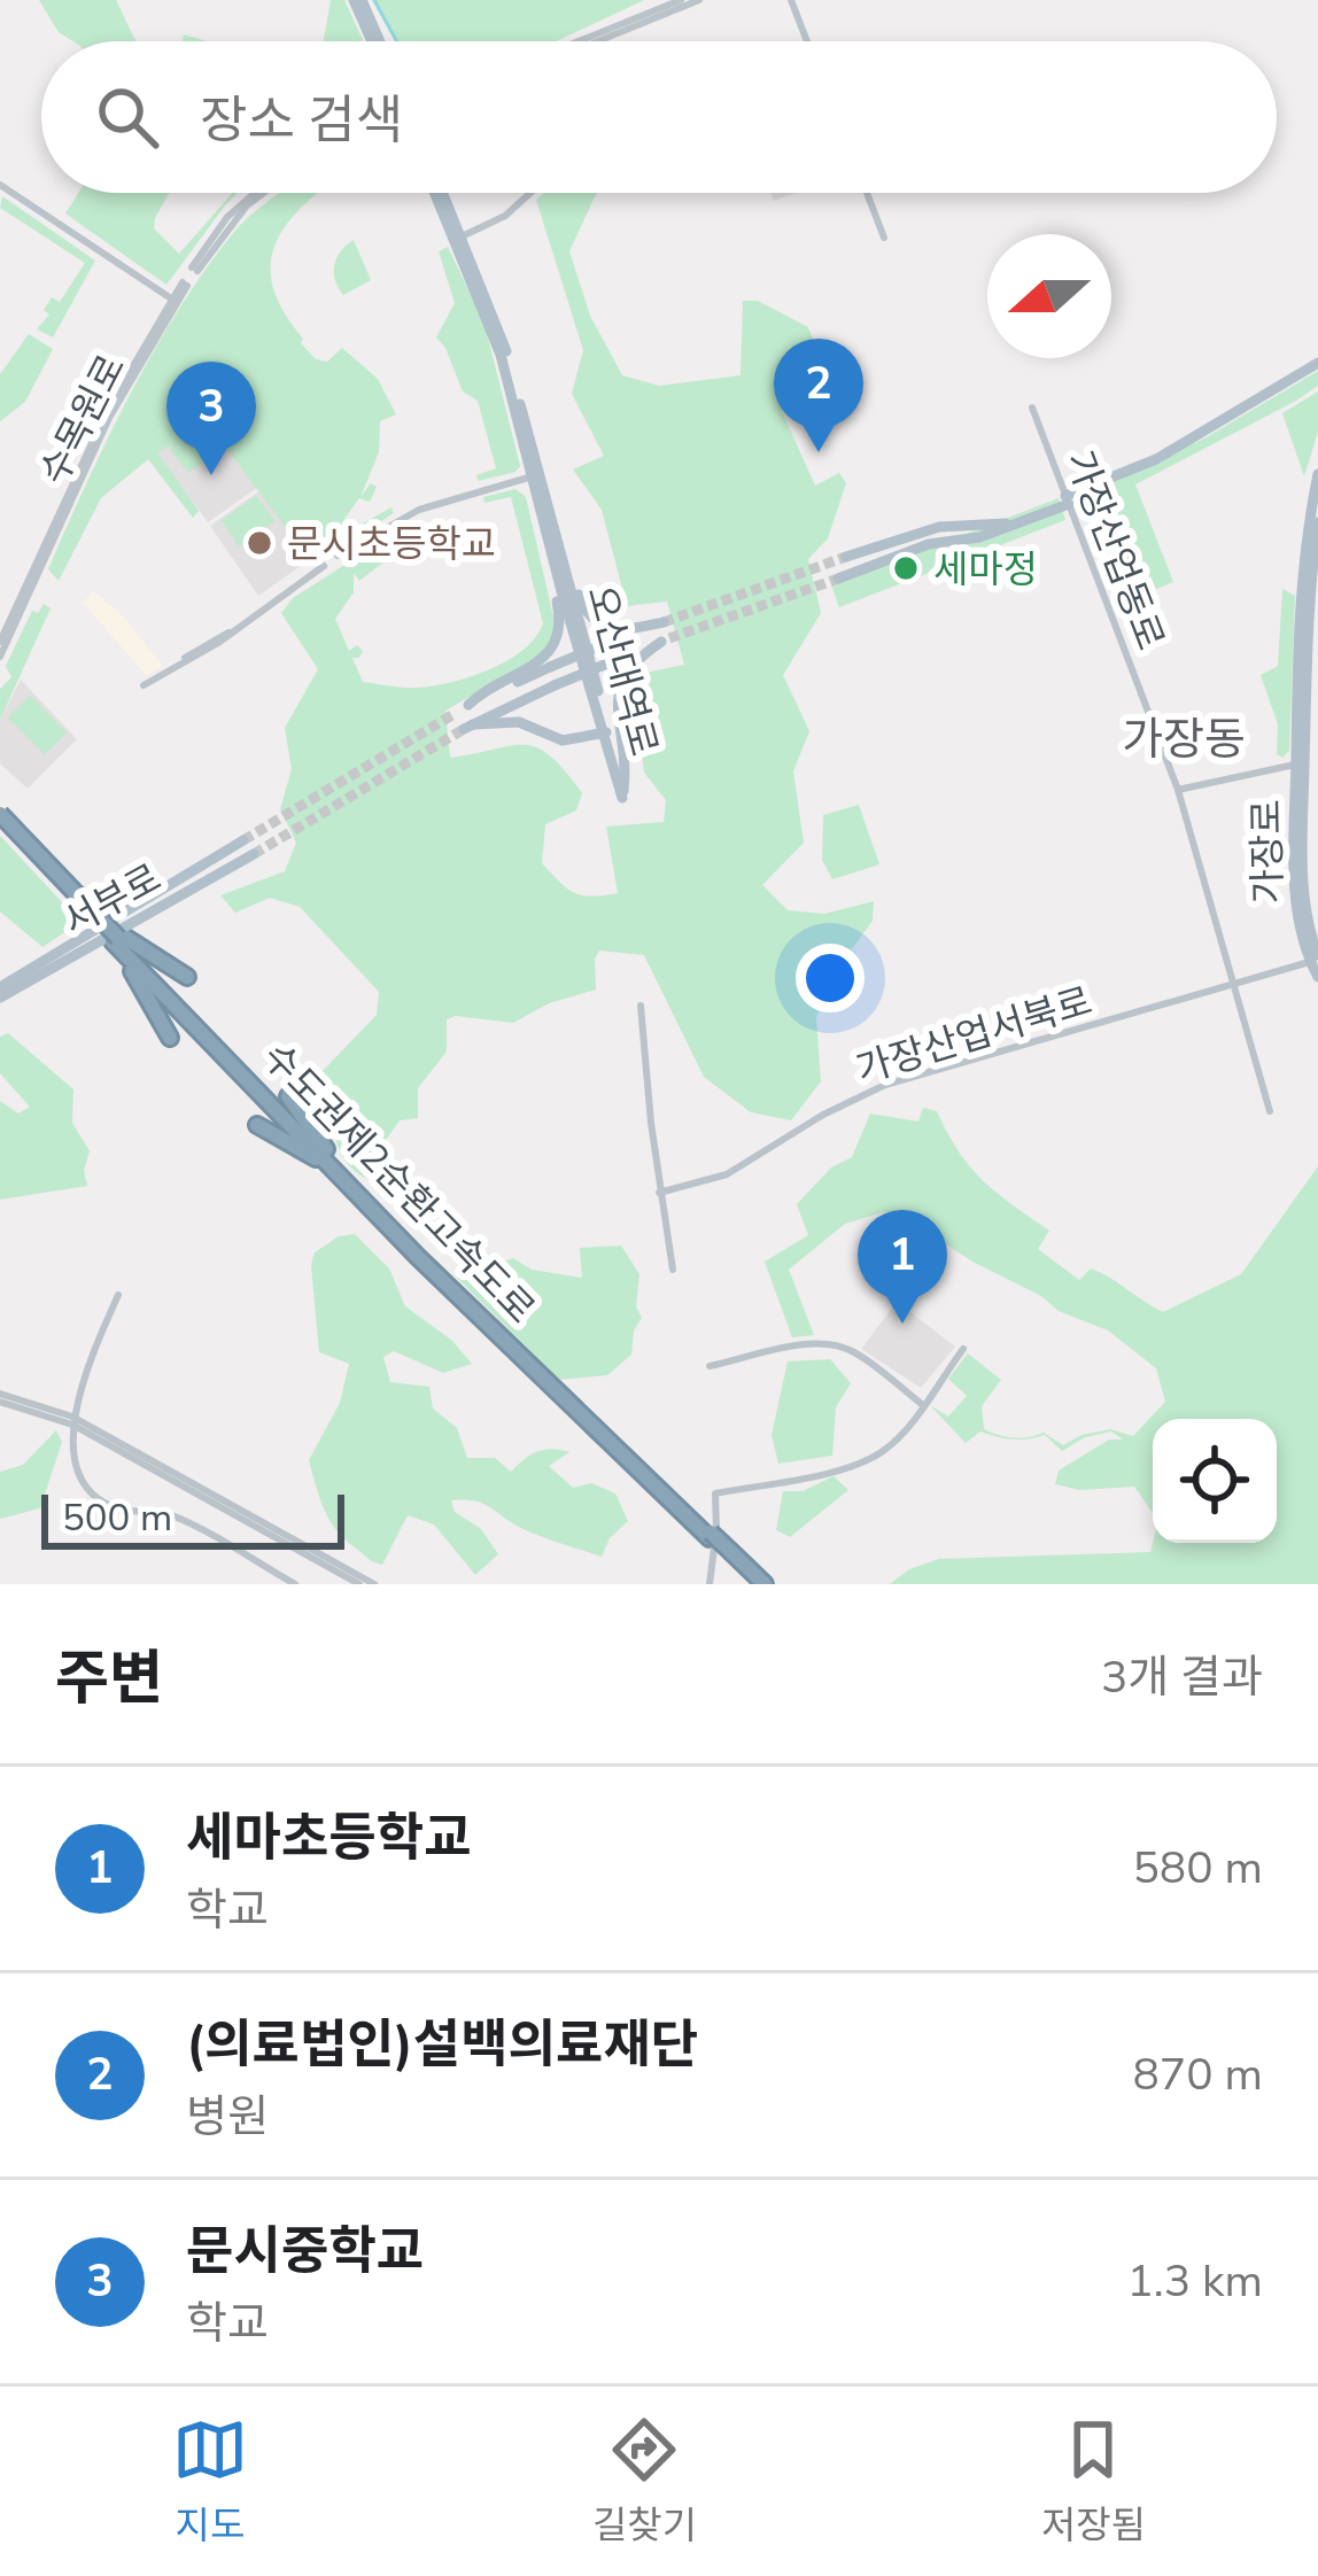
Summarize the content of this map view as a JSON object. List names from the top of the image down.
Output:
{
  "streets": {
    "highway": ["수도권제2순환고속도로"],
    "main road": ["오산대역로", "가장로", "서부로"],
    "street": ["수목원로", "가장산업동로", "가장산업서북로"]
  },
  "crossings": [
    ["가장산업동로", "가장산업서북로"],
    ["가장로", "가장산업서북로"]
  ],
  "districts": ["가장동"],
  "places": ["문시초등학교", "세마정"],
  "scale_bar": "500 m",
  "north": "left",
  "page": {
    "search": "장소 검색",
    "pins": ["2", "3", "1"],
    "scale": "500 m",
    "heading": ["주변", "3개 결과"],
    "list": [
      {
        "mark": "1",
        "name": "세마초등학교",
        "note": "학교",
        "value": "580 m"
      },
      {
        "mark": "2",
        "name": "(의료법인)설백의료재단",
        "note": "병원",
        "value": "870 m"
      },
      {
        "mark": "3",
        "name": "문시중학교",
        "note": "학교",
        "value": "1.3 km"
      }
    ],
    "nav": ["지도", "길찾기", "저장됨"]
  }
}
